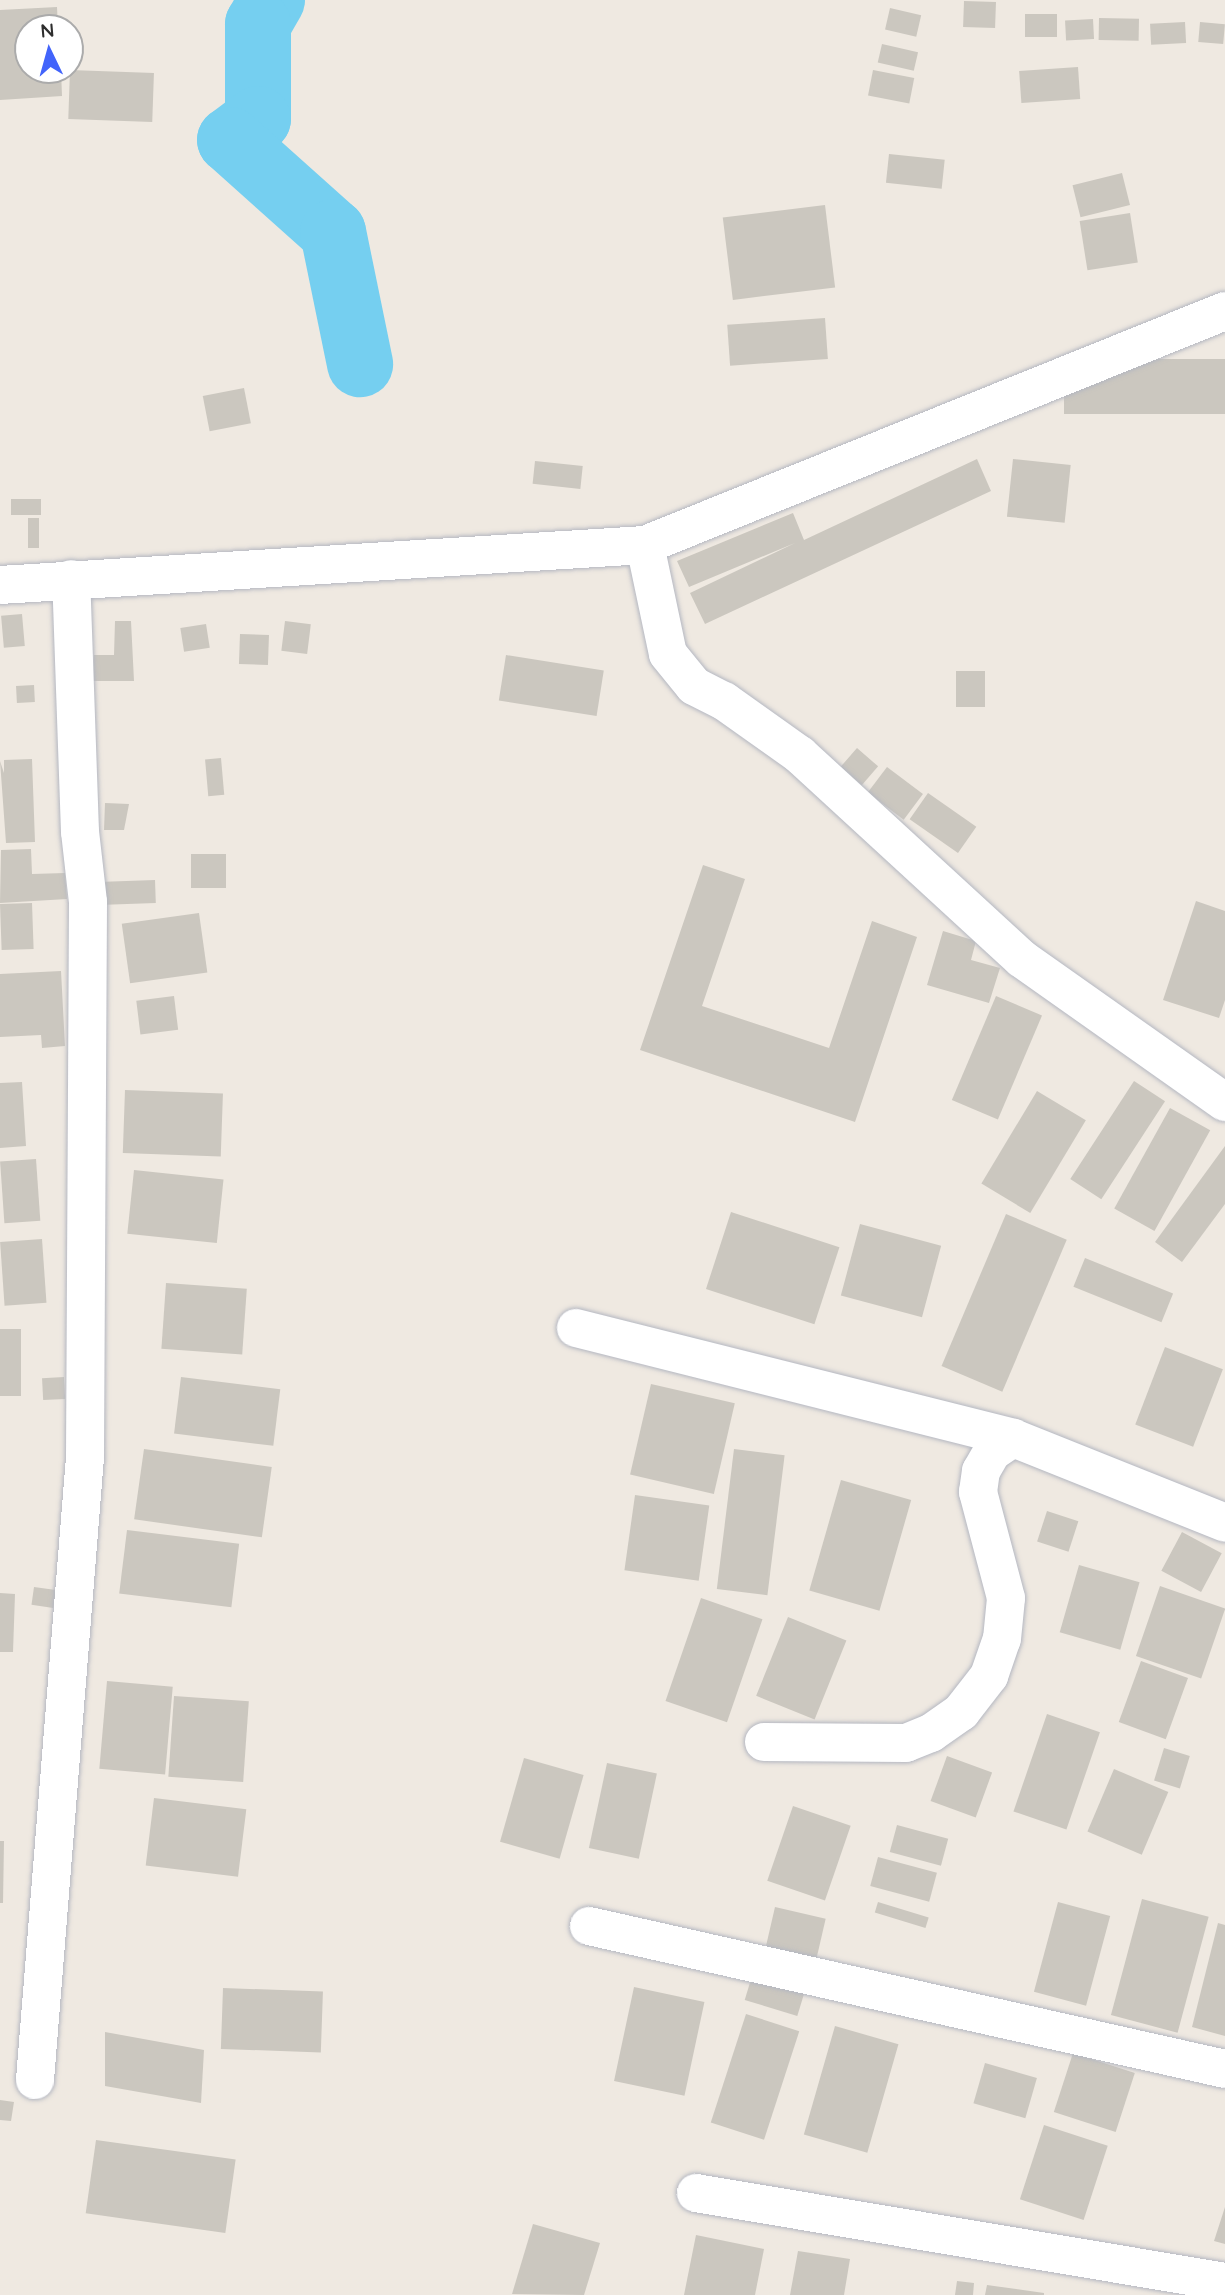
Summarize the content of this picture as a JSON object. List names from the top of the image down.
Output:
{
  "north": "top"
}
